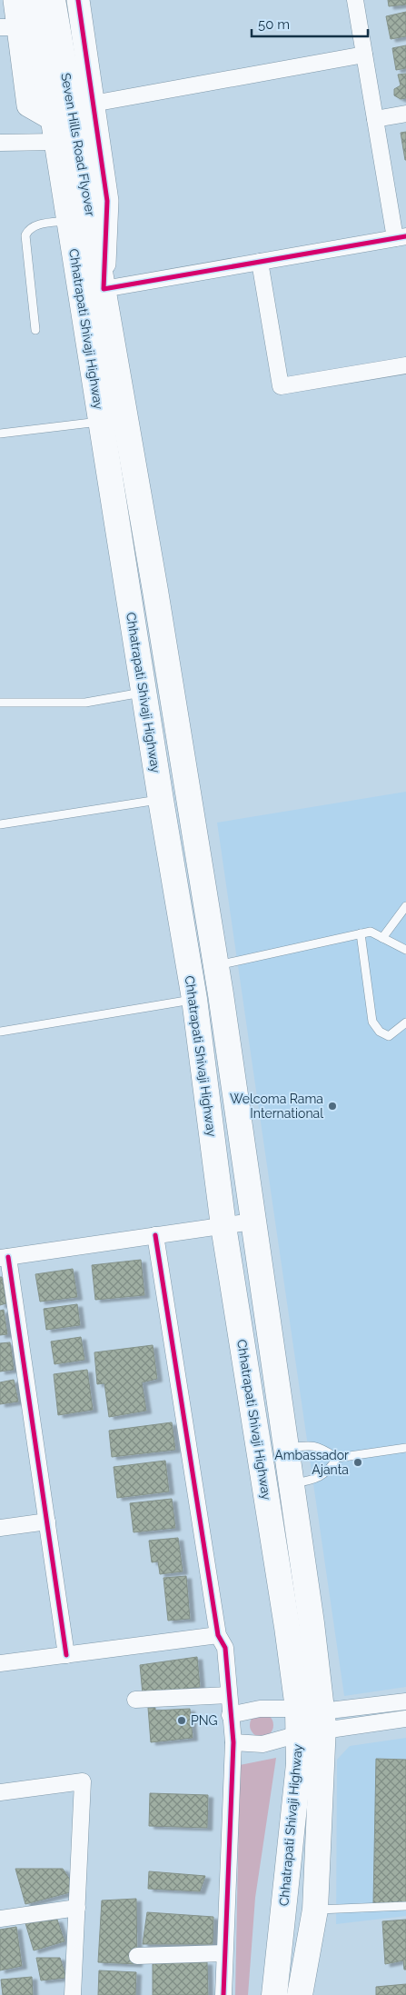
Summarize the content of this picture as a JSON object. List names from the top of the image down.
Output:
{
  "streets": {
    "highway": ["Seven Hills Road Flyover", "Chhatrapati Shivaji Highway"]
  },
  "crossings": [
    ["Seven Hills Road Flyover", "Chhatrapati Shivaji Highway"]
  ],
  "places": ["Welcoma Rama International", "Ambassador Ajanta", "PNG"],
  "scale_bar": "50 m"
}
